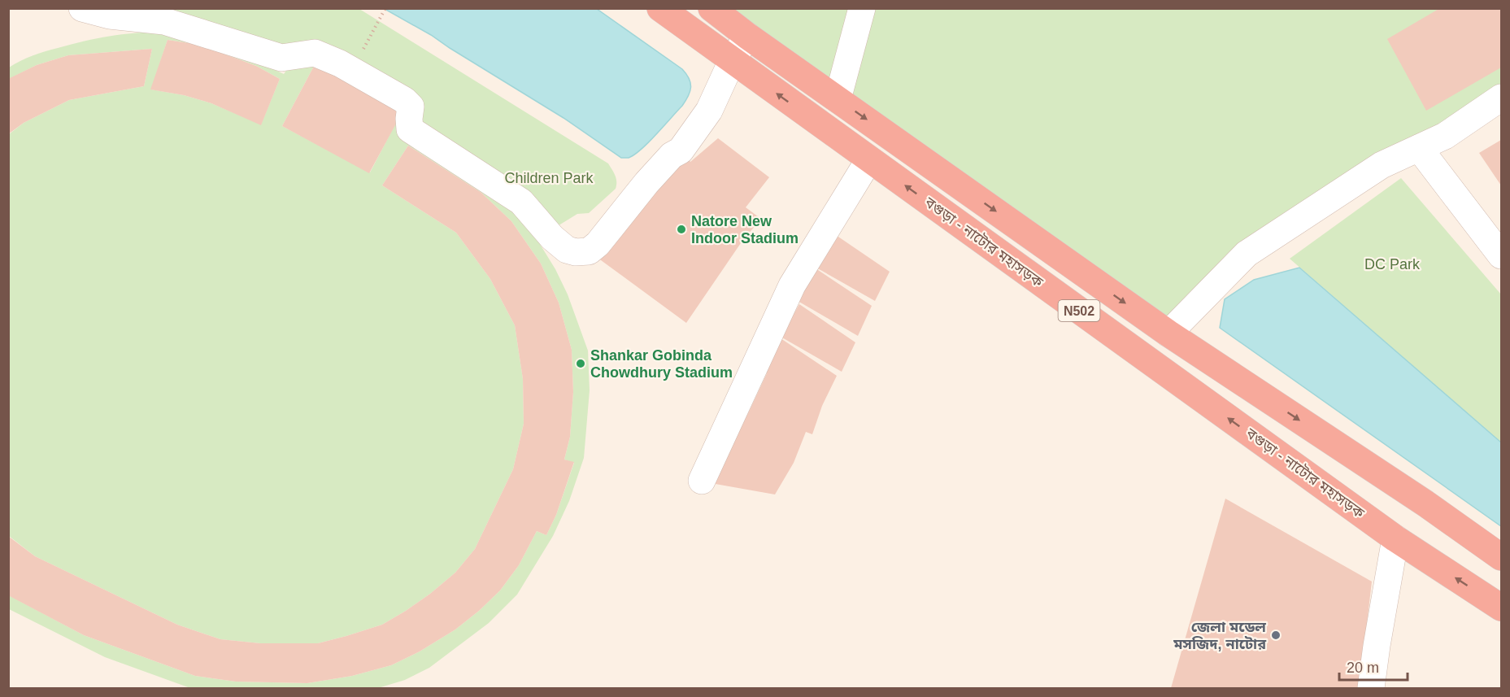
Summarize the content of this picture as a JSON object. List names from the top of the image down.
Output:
{
  "streets": {
    "highway": ["বগুড়া - নাটোর মহাসড়ক", "N502"]
  },
  "parks": ["Children Park", "DC Park"],
  "places": ["Natore New Indoor Stadium", "Shankar Gobinda Chowdhury Stadium", "জেলা মডেল মসজিদ, নাটোর"],
  "scale_bar": "20 m"
}
